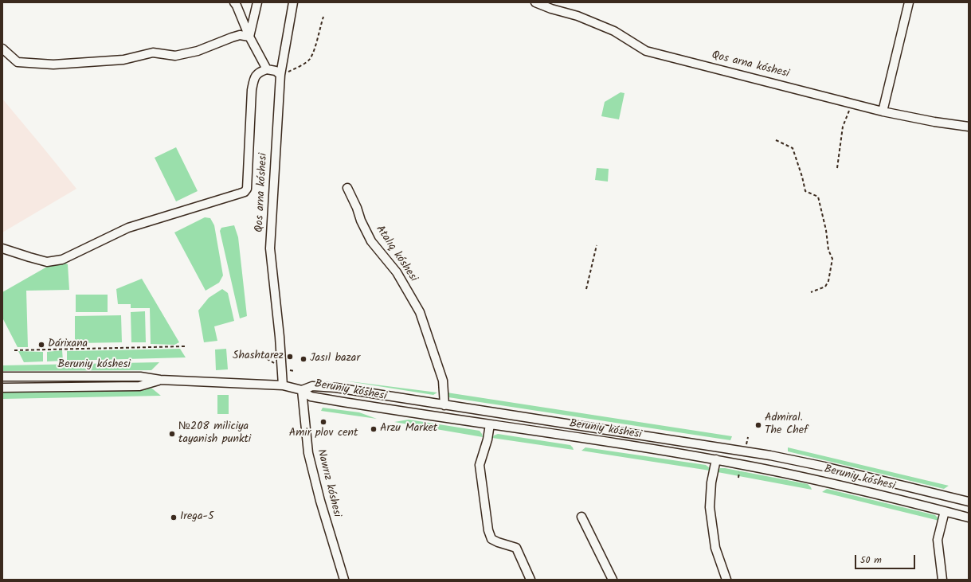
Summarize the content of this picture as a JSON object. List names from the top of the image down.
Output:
{
  "streets": {
    "street": [
      "Qos arna kóshesi",
      "Atalıq kóshesi",
      "Beruniy kóshesi",
      "Nawrız kóshesi"
    ]
  },
  "crossings": [
    ["Atalıq kóshesi", "Beruniy kóshesi"],
    ["Beruniy kóshesi", "Nawrız kóshesi"]
  ],
  "places": [
    "Dárixana",
    "Shashtarez",
    "Jasıl bazar",
    "Amir plov cent",
    "Admiral. The Chef",
    "Arzu Market",
    "№208 miliciya tayanish punkti",
    "Irega-5"
  ],
  "scale_bar": "50 m"
}
